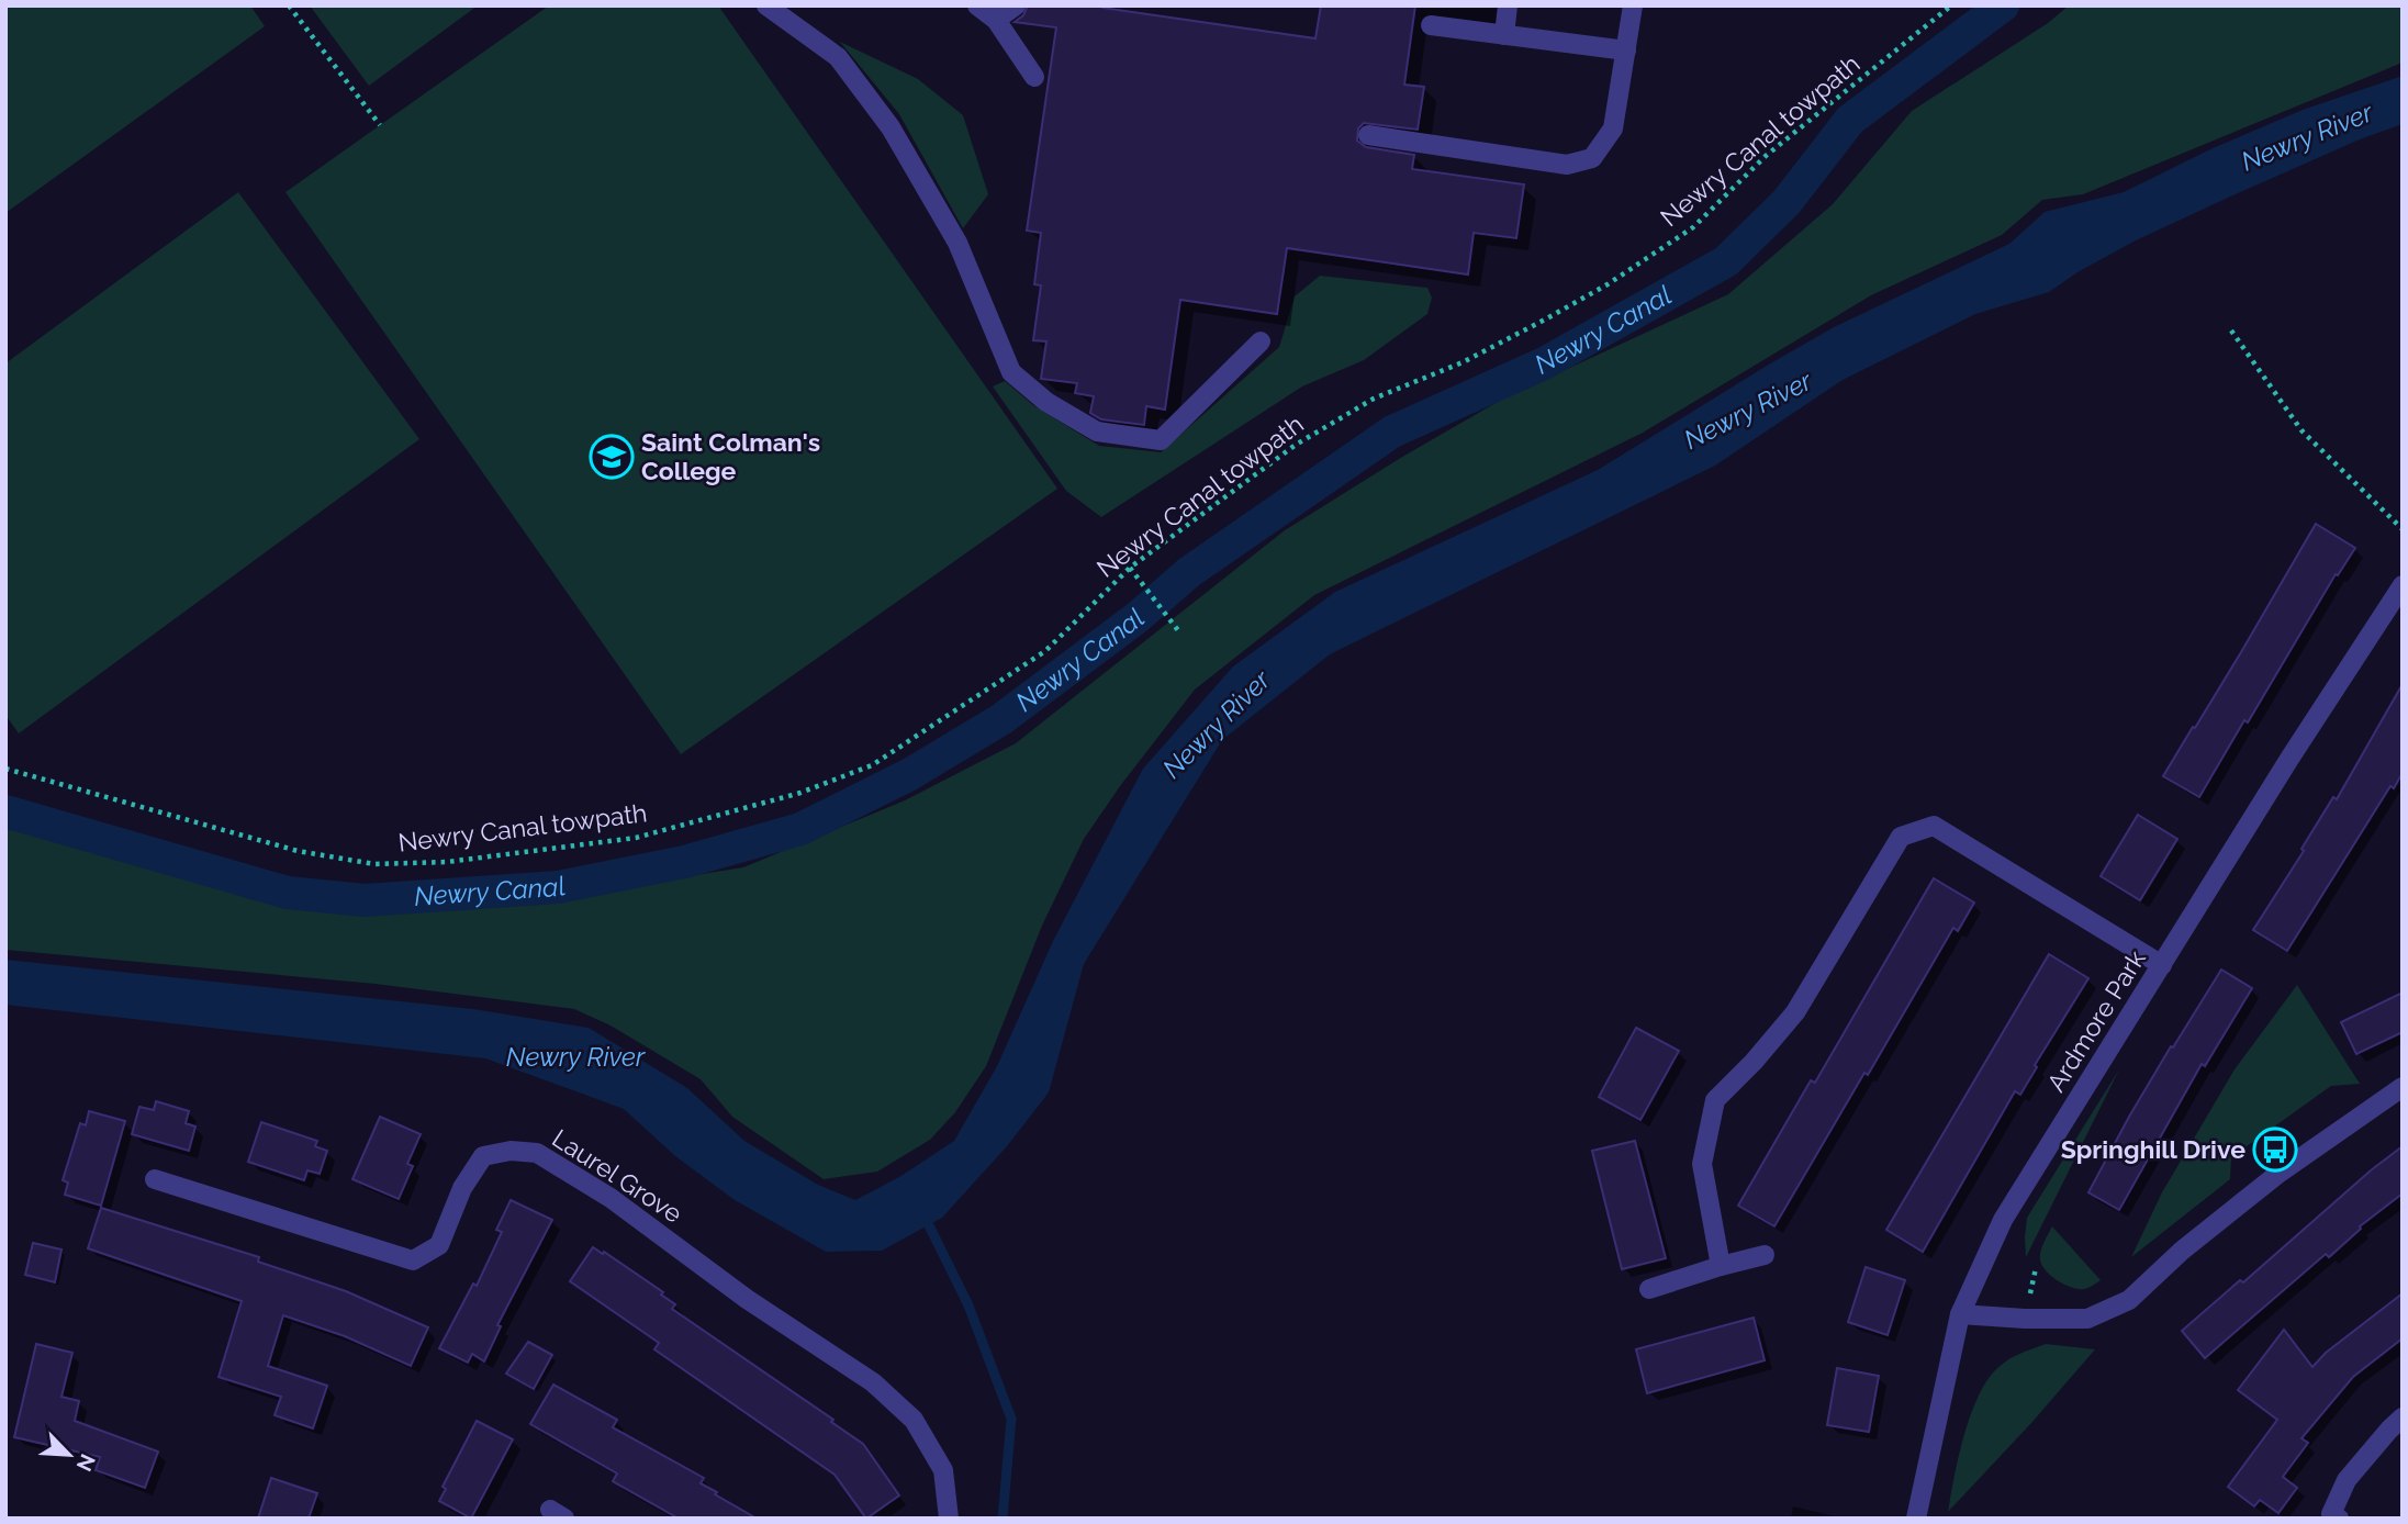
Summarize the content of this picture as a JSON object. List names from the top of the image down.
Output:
{
  "streets": {
    "street": ["Ardmore Park", "Laurel Grove"],
    "path": ["Newry Canal towpath"]
  },
  "water": ["Newry River", "Newry Canal"],
  "places": {
    "school or university": ["Saint Colman's College"],
    "bus stop": ["Springhill Drive"]
  },
  "north": "bottom right"
}
